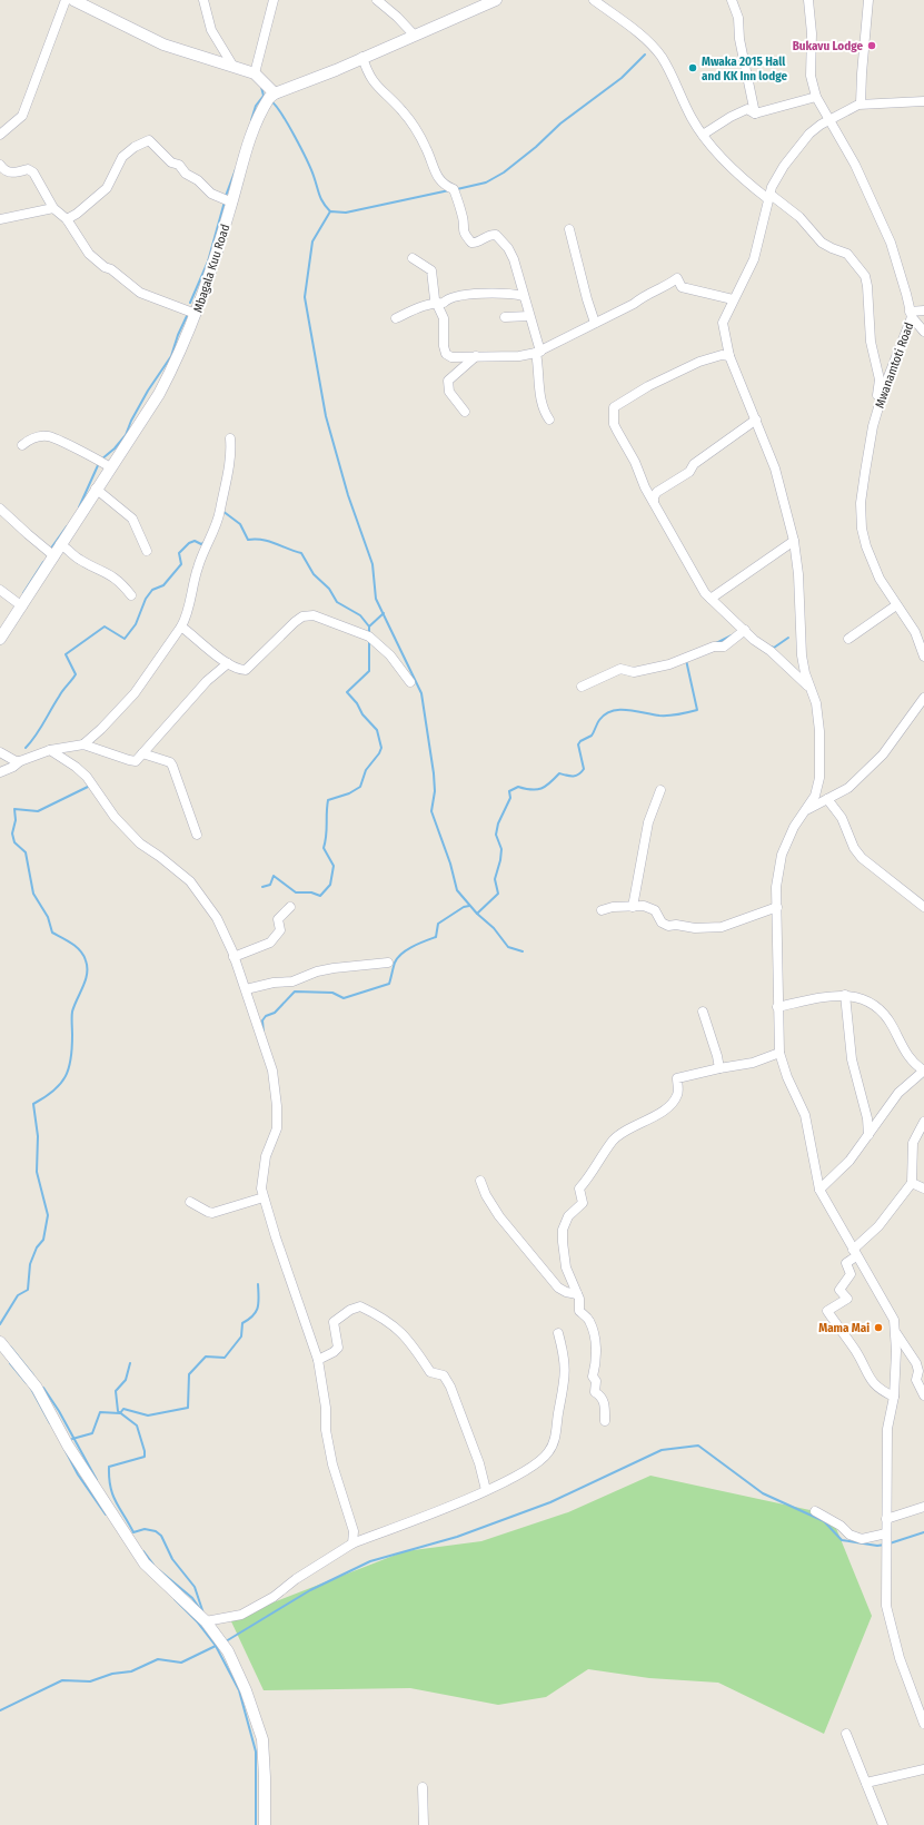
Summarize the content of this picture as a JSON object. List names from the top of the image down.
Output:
{
  "streets": {
    "street": ["Mbagala Kuu Road", "Mwanamtoti Road"]
  },
  "places": ["Bukavu Lodge", "Mwaka 2015 Hall and KK Inn lodge", "Mama Mai"]
}
